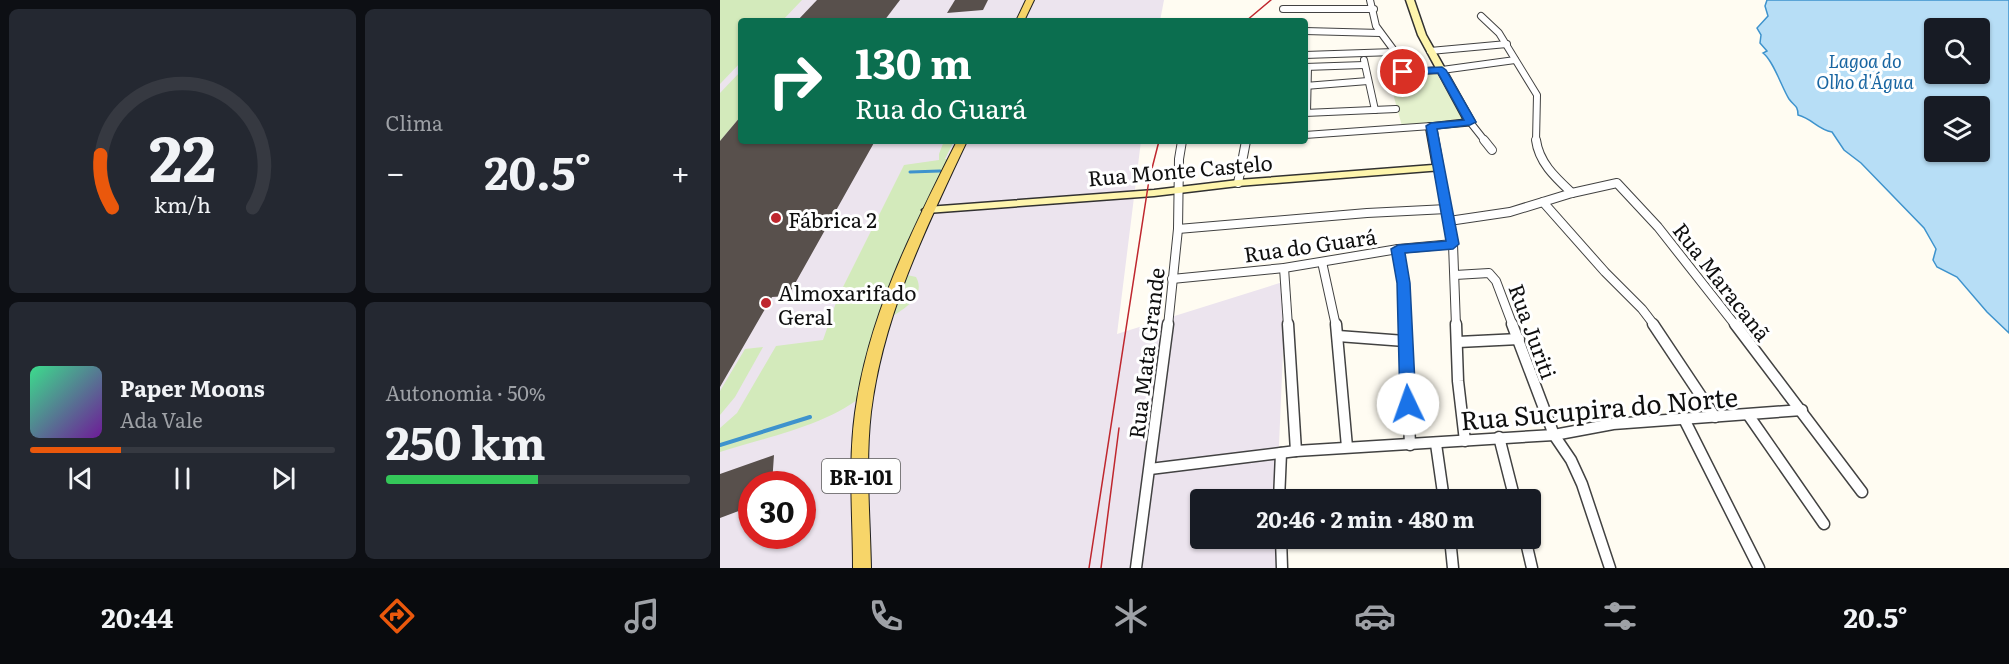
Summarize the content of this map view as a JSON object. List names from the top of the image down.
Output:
{
  "streets": {
    "main road": ["BR-101"],
    "street": [
      "Rua Monte Castelo",
      "Rua do Guará",
      "Rua Maracanã",
      "Rua Juriti",
      "Rua Mata Grande",
      "Rua Sucupira do Norte"
    ]
  },
  "crossings": [
    ["Rua Monte Castelo", "Rua Mata Grande"],
    ["Rua Monte Castelo", "BR-101"],
    ["Rua do Guará", "Rua Mata Grande"],
    ["Rua Maracanã", "Rua Sucupira do Norte"],
    ["Rua Juriti", "Rua Sucupira do Norte"],
    ["Rua Mata Grande", "Rua Sucupira do Norte"]
  ],
  "water": ["Lagoa do Olho d'Água"],
  "places": ["Fábrica 2", "Almoxarifado Geral"],
  "page": {
    "tile": [
      "Clima",
      ["Autonomia · 50%", "250 km"]
    ],
    "turn": ["130 m", "Rua do Guará"],
    "heat": ["−", "20.5°", "+"],
    "song": ["Paper Moons", "Ada Vale"],
    "limit": "30",
    "trip": "20:46 · 2 min · 480 m",
    "tabs": ["20:44", "20.5°"],
    "gauge": ["22", "km/h"]
  }
}
